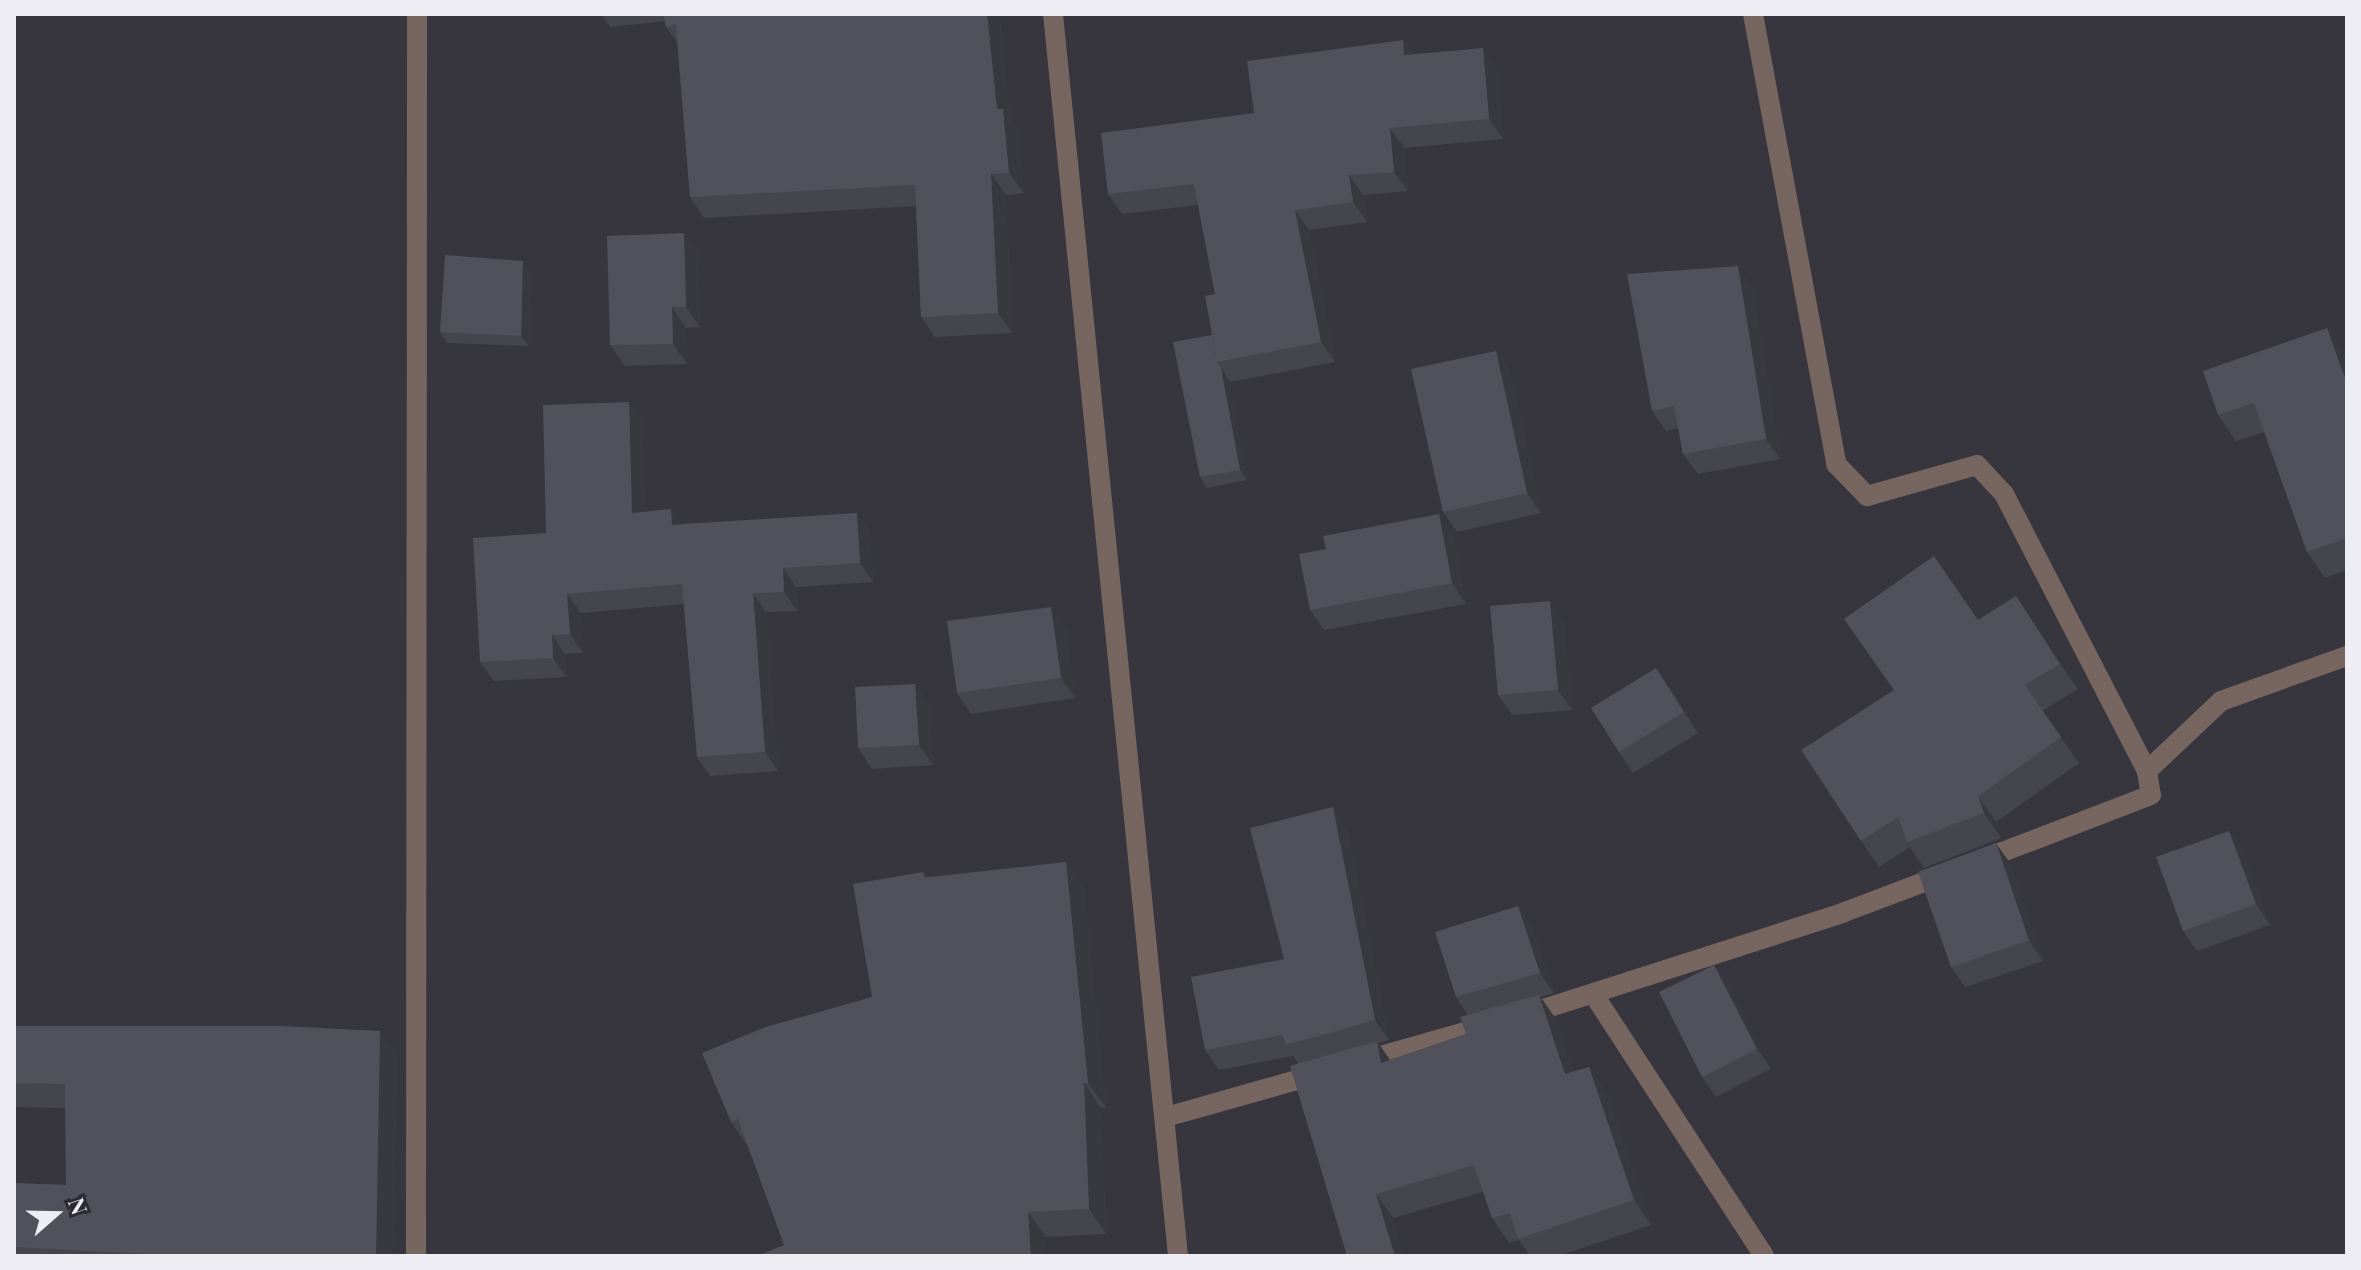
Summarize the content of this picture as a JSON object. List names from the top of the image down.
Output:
{
  "north": "right"
}
